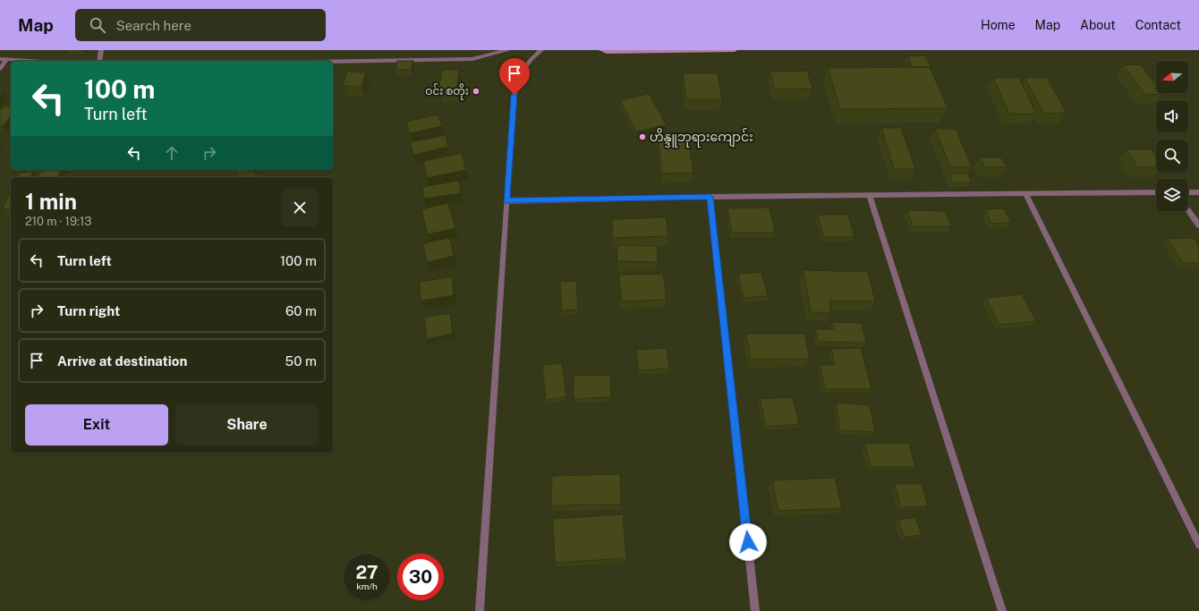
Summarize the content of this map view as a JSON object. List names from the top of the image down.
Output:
{
  "places": ["ဝင်း စတိုး", "ဟိန္ဒူဘုရားကျောင်း"],
  "north": "left",
  "page": {
    "header": "Map",
    "search": "Search here",
    "nav": [
      "Home",
      "Map",
      "About",
      "Contact"
    ],
    "turn": ["100 m", "Turn left"],
    "heading": ["1 min", "210 m · 19:13"],
    "list": [
      {
        "name": "Turn left",
        "value": "100 m"
      },
      {
        "name": "Turn right",
        "value": "60 m"
      },
      {
        "name": "Arrive at destination",
        "value": "50 m"
      }
    ],
    "buttons": ["Exit", "Share"],
    "speed": "27 km/h",
    "limit": "30"
  }
}
